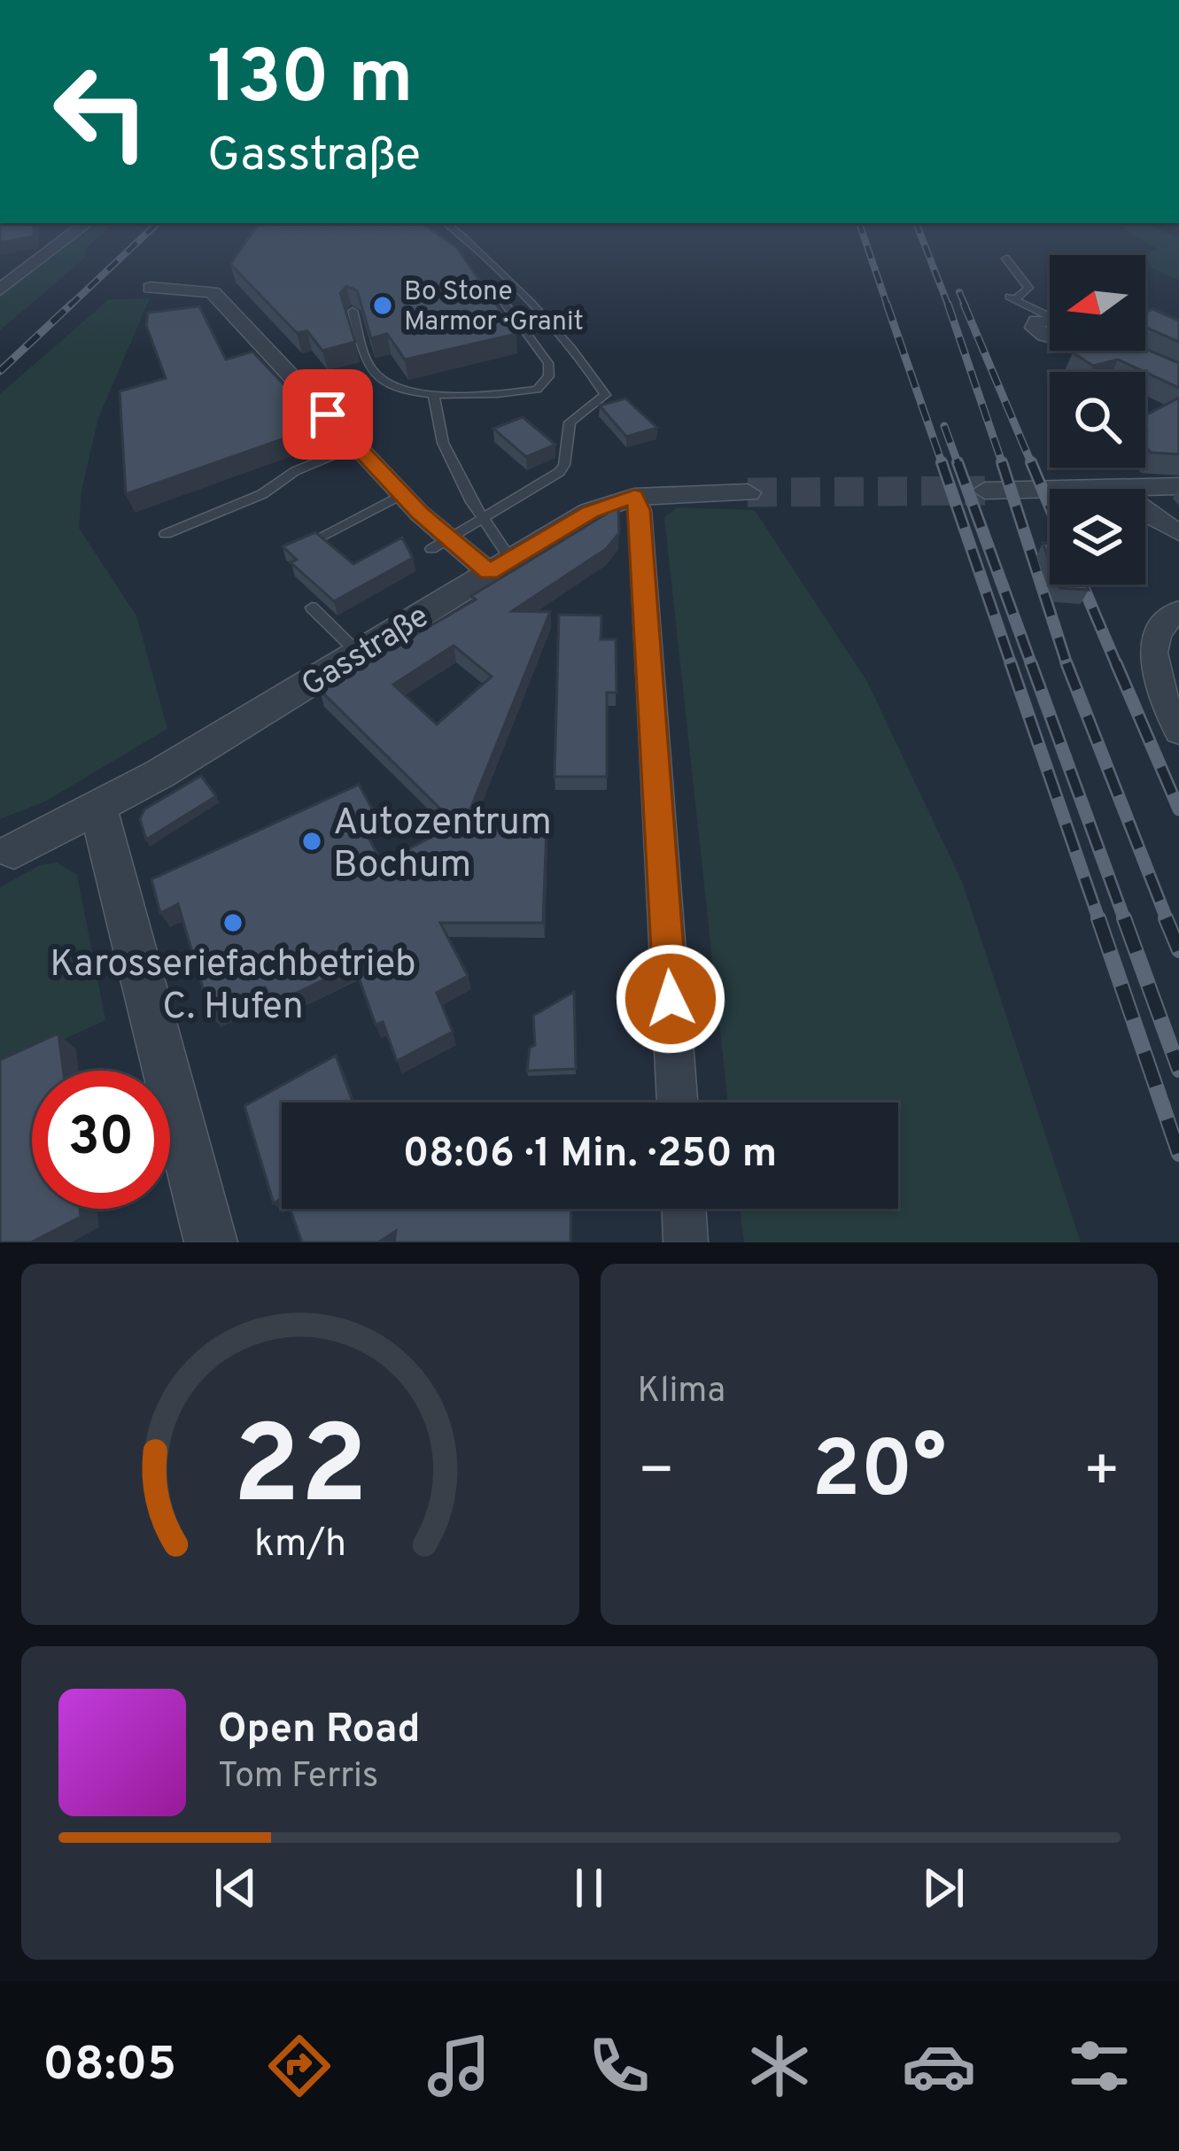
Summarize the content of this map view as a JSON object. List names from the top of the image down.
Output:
{
  "streets": {
    "street": ["Gasstraße"]
  },
  "places": ["Bo Stone Marmor · Granit", "Autozentrum Bochum", "Karosseriefachbetrieb C. Hufen"],
  "north": "left",
  "page": {
    "turn": ["130 m", "Gasstraße"],
    "limit": "30",
    "trip": "08:06 · 1 Min. · 250 m",
    "tile": "Klima",
    "heat": ["−", "20°", "+"],
    "song": ["Open Road", "Tom Ferris"],
    "tabs": "08:05",
    "gauge": ["22", "km/h"]
  }
}
